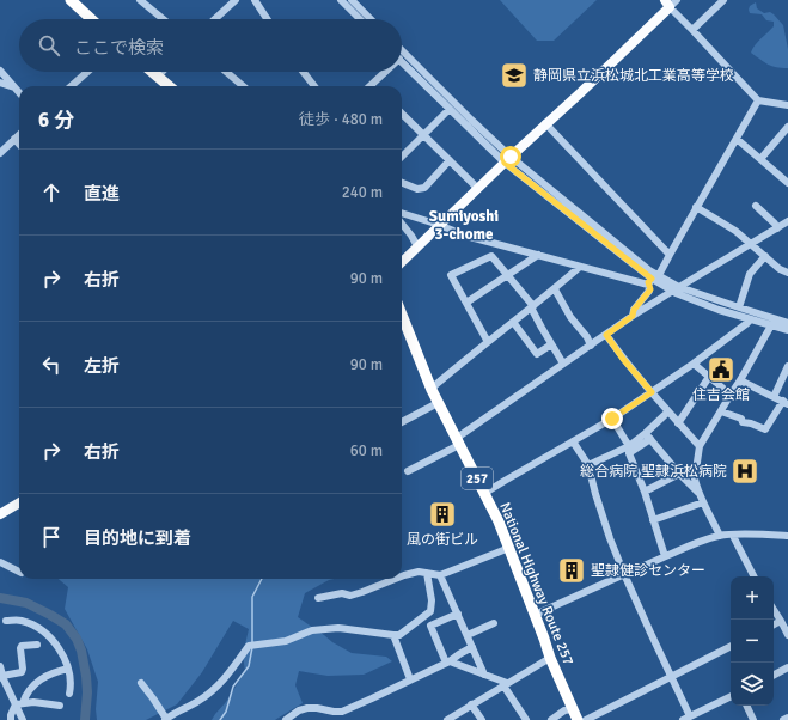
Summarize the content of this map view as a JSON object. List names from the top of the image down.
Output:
{
  "streets": {
    "highway": ["257", "National Highway Route 257"]
  },
  "districts": ["Sumiyoshi 3-chome"],
  "places": {
    "school or university": ["静岡県立浜松城北工業高等学校"],
    "public building": ["住吉会館"],
    "hospital": ["総合病院 聖隷浜松病院"],
    "building": ["風の街ビル", "聖隷健診センター"]
  },
  "page": {
    "search": "ここで検索",
    "heading": ["6 分", "徒歩 · 480 m"],
    "list": [
      ["直進", "240 m"],
      ["右折", "90 m"],
      ["左折", "90 m"],
      ["右折", "60 m"],
      "目的地に到着"
    ],
    "map_buttons": ["+", "−"]
  }
}
